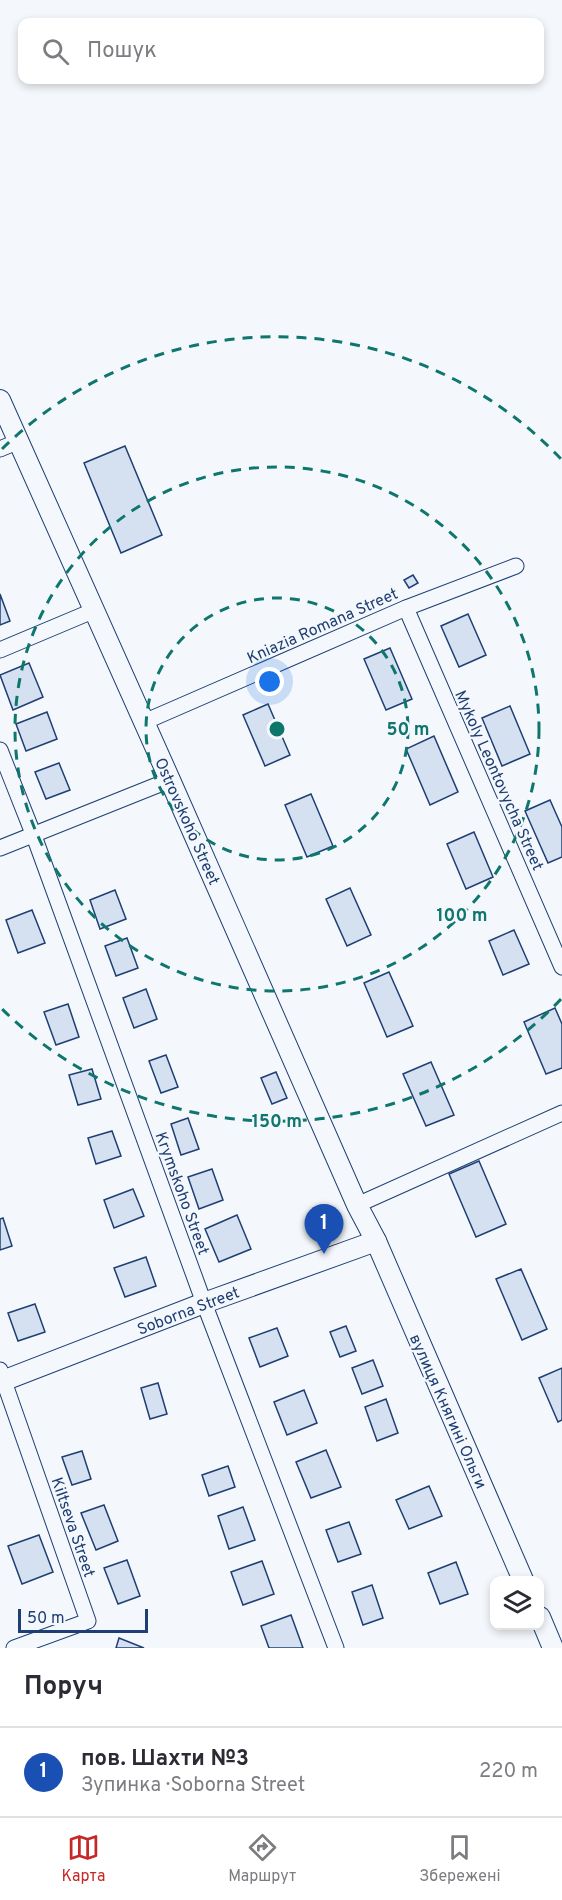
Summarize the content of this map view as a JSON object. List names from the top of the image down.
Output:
{
  "streets": {
    "street": [
      "Kniazia Romana Street",
      "Mykoly Leontovycha Street",
      "Ostrovskoho Street",
      "Krymskoho Street",
      "Soborna Street",
      "вулиця Княгині Ольги",
      "Kiltseva Street"
    ]
  },
  "crossings": [
    ["Kniazia Romana Street", "Mykoly Leontovycha Street"],
    ["Kniazia Romana Street", "Ostrovskoho Street"],
    ["Ostrovskoho Street", "Soborna Street"],
    ["Ostrovskoho Street", "вулиця Княгині Ольги"],
    ["Krymskoho Street", "Soborna Street"],
    ["Soborna Street", "вулиця Княгині Ольги"],
    ["Soborna Street", "Kiltseva Street"]
  ],
  "scale_bar": "50 m",
  "page": {
    "search": "Пошук",
    "pins": "1",
    "scale": "50 m",
    "heading": "Поруч",
    "list": [
      {
        "mark": "1",
        "name": "пов. Шахти №3",
        "note": "Зупинка · Soborna Street",
        "value": "220 m"
      }
    ],
    "nav": ["Карта", "Маршрут", "Збережені"]
  },
  "rings": ["50 m", "100 m", "150 m"]
}
